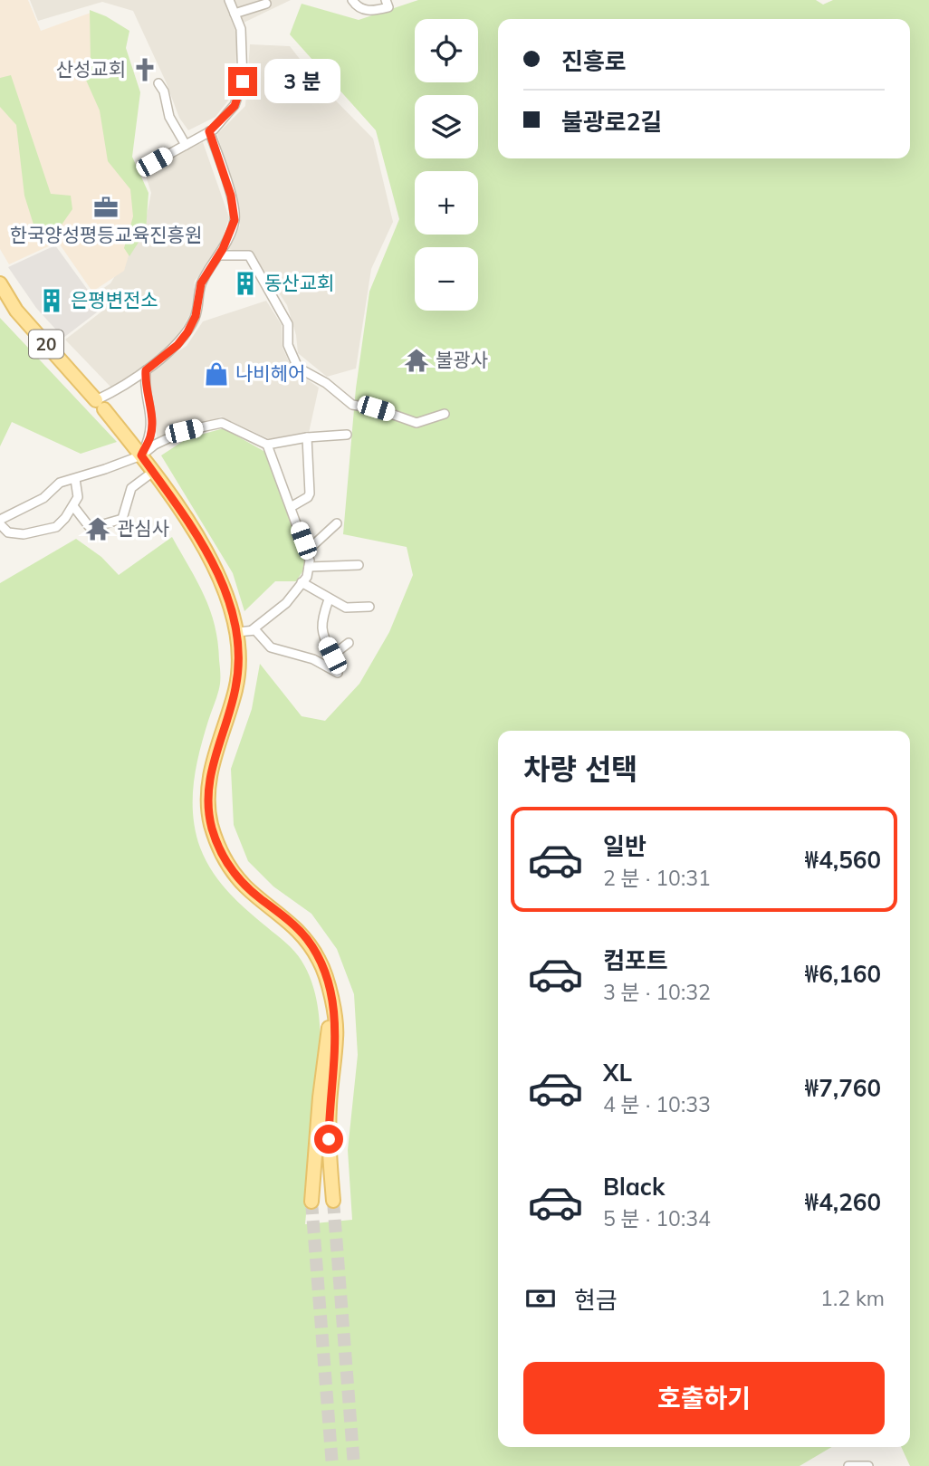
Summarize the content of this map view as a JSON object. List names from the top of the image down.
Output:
{
  "streets": {
    "main road": ["20"]
  },
  "places": {
    "church": ["산성교회"],
    "office": ["한국양성평등교육진흥원"],
    "building": ["동산교회", "은평변전소"],
    "temple": ["불광사", "관심사"],
    "shop": ["나비헤어"]
  },
  "page": {
    "map_buttons": ["+", "−"],
    "banner": ["진흥로", "불광로2길"],
    "bubble": "3 분",
    "heading": "차량 선택",
    "list": [
      {
        "name": "일반",
        "note": "2 분 · 10:31",
        "value": "₩4,560"
      },
      {
        "name": "컴포트",
        "note": "3 분 · 10:32",
        "value": "₩6,160"
      },
      {
        "name": "XL",
        "note": "4 분 · 10:33",
        "value": "₩7,760"
      },
      {
        "name": "Black",
        "note": "5 분 · 10:34",
        "value": "₩4,260"
      }
    ],
    "pay": ["현금", "1.2 km"],
    "buttons": "호출하기"
  }
}
